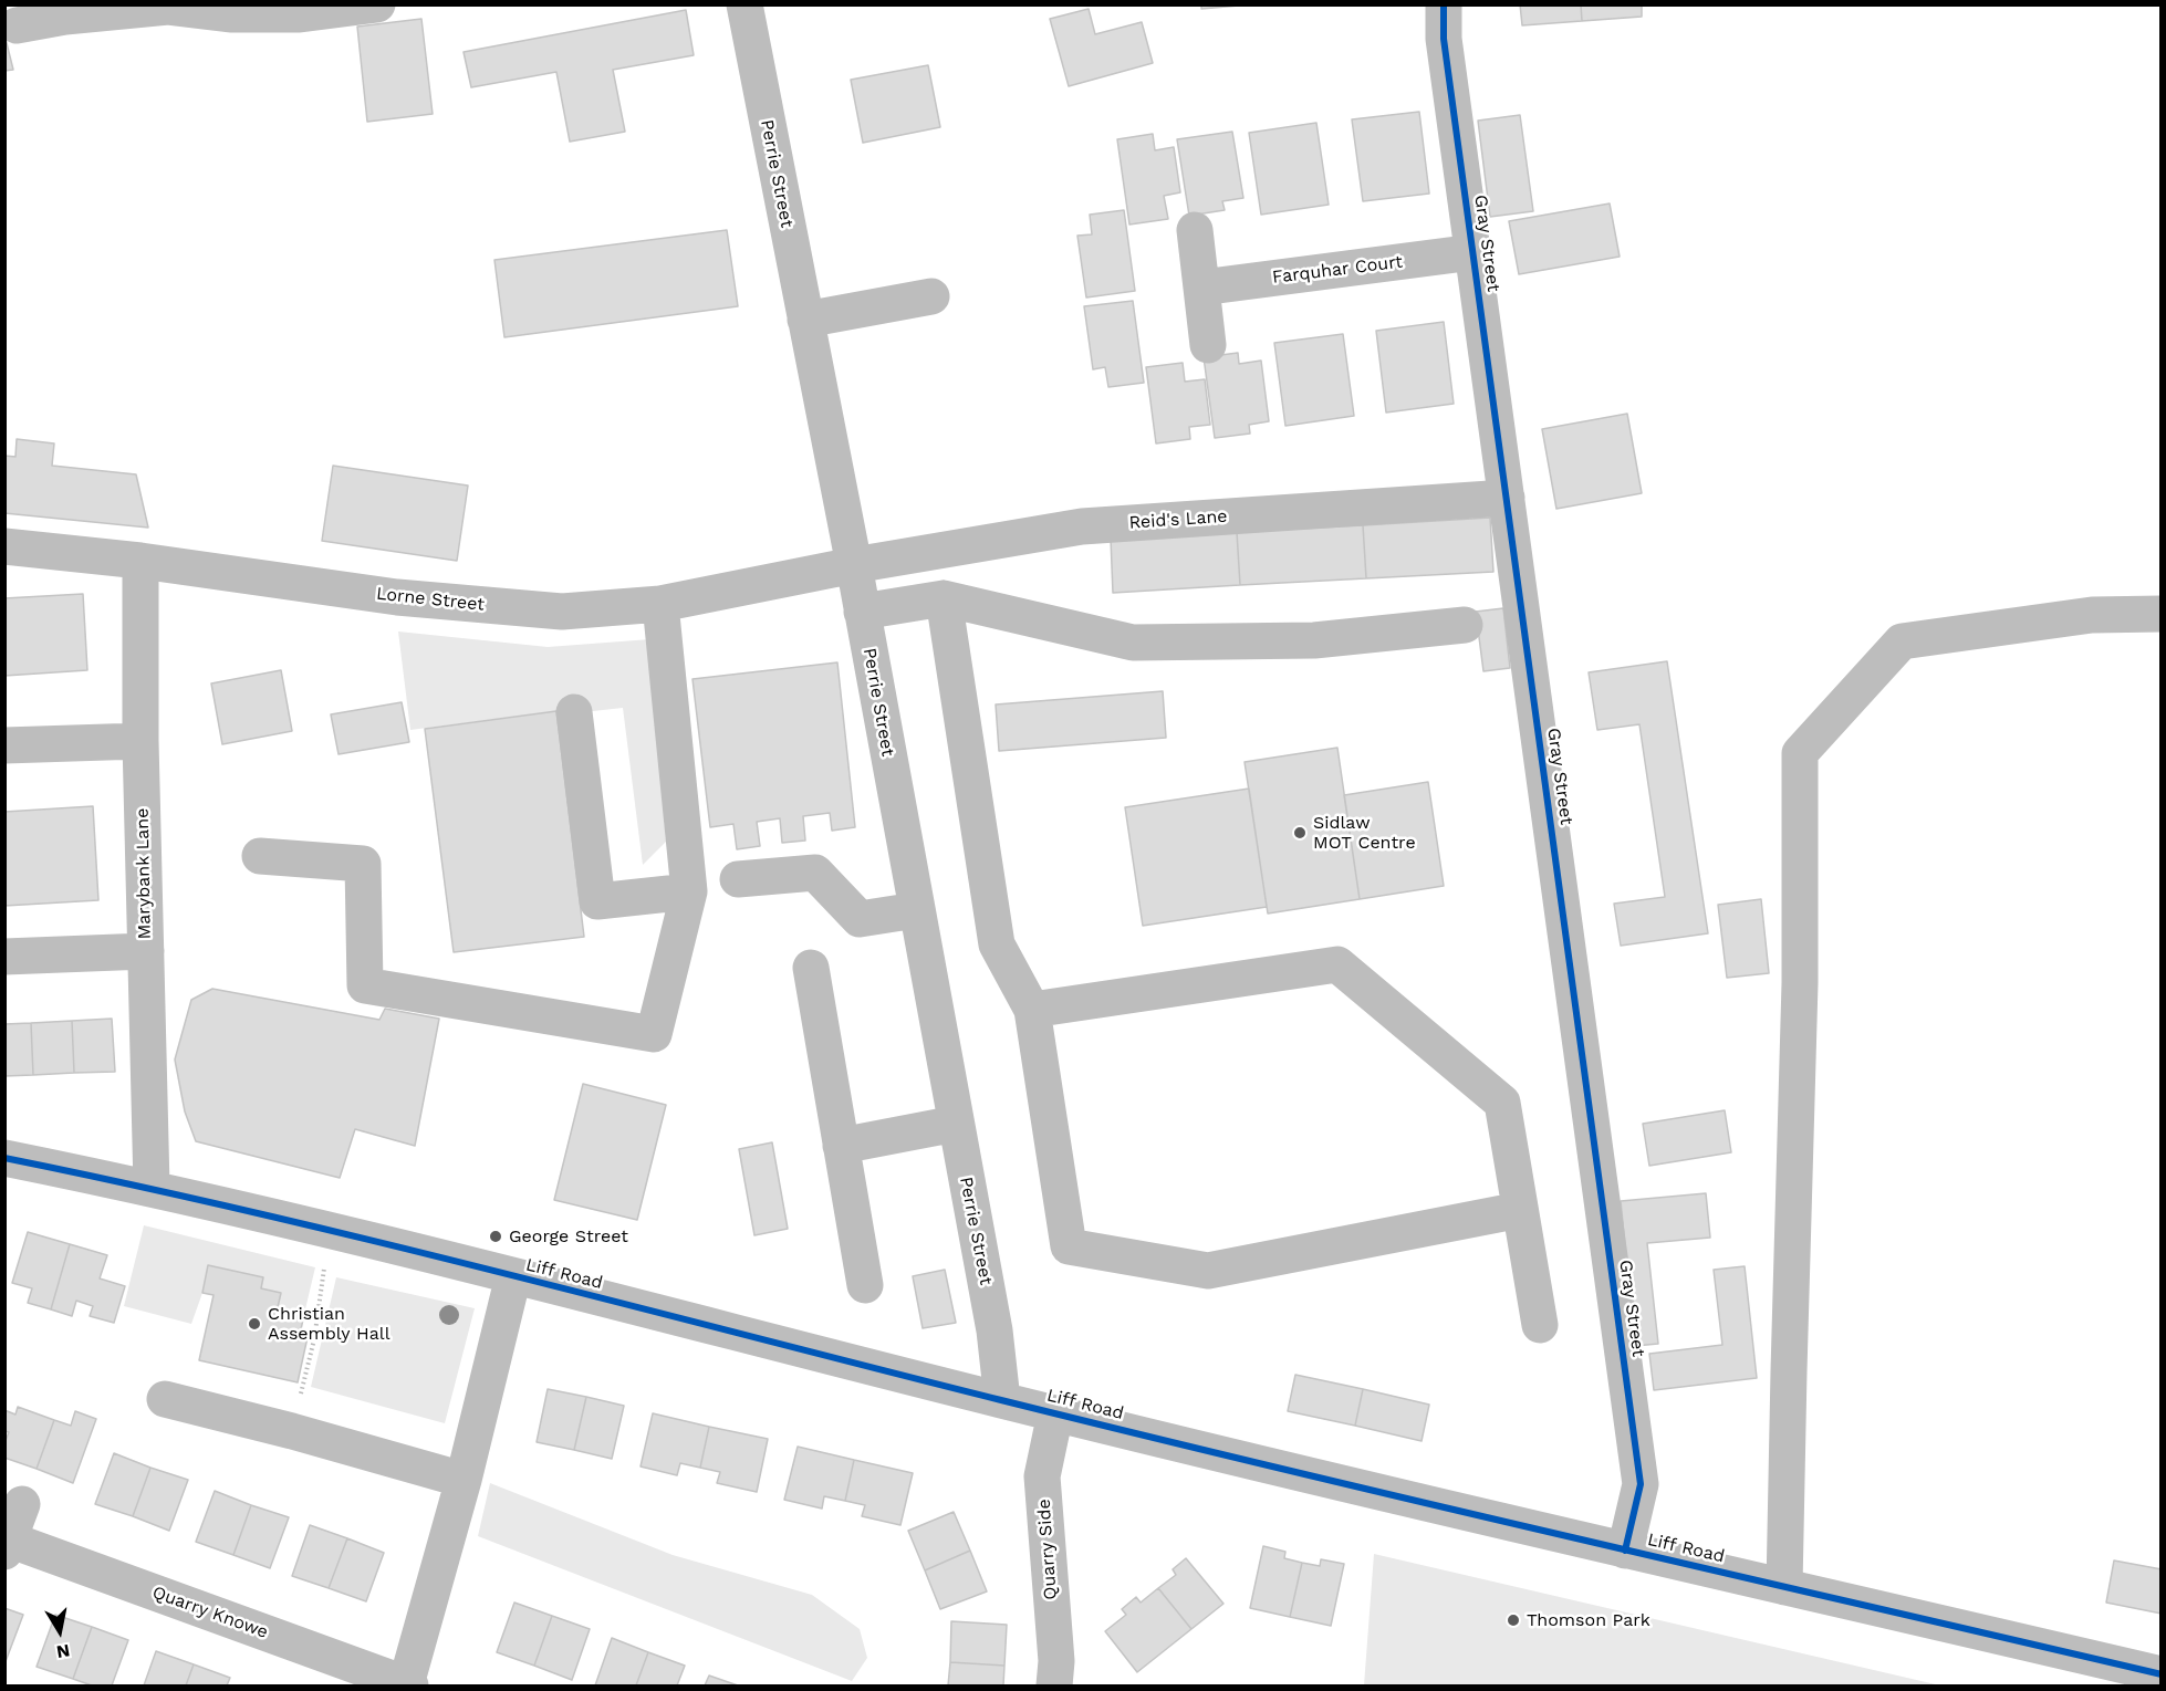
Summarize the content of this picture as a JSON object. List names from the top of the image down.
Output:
{
  "streets": {
    "street": [
      "Perrie Street",
      "Gray Street",
      "Farquhar Court",
      "Reid's Lane",
      "Lorne Street",
      "Marybank Lane",
      "Liff Road",
      "Quarry Side",
      "Quarry Knowe"
    ]
  },
  "crossings": [
    ["Perrie Street", "Reid's Lane"],
    ["Perrie Street", "Lorne Street"],
    ["Perrie Street", "Liff Road"],
    ["Gray Street", "Farquhar Court"],
    ["Gray Street", "Reid's Lane"],
    ["Gray Street", "Liff Road"],
    ["Reid's Lane", "Lorne Street"],
    ["Lorne Street", "Marybank Lane"],
    ["Marybank Lane", "Liff Road"],
    ["Liff Road", "Quarry Side"]
  ],
  "places": [
    "Sidlaw MOT Centre",
    "George Street",
    "Christian Assembly Hall",
    "Thomson Park"
  ],
  "north": "bottom"
}
